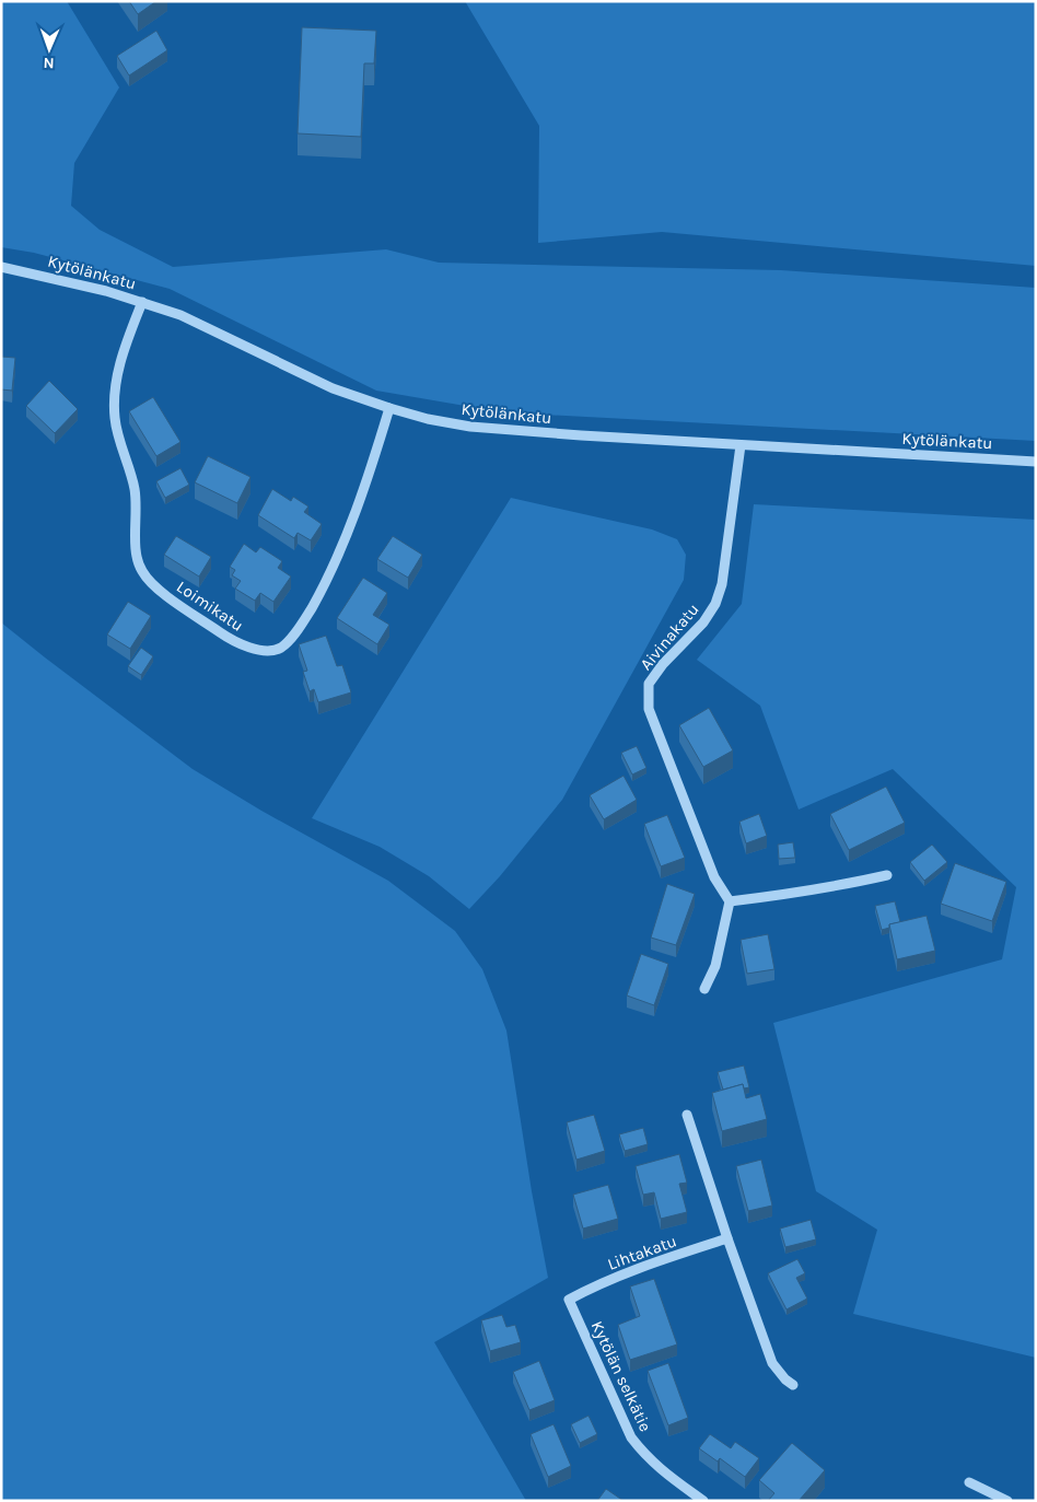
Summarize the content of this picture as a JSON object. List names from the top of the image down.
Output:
{
  "streets": {
    "street": [
      "Kytölänkatu",
      "Loimikatu",
      "Aivinakatu",
      "Lihtakatu",
      "Kytölän selkätie"
    ]
  },
  "crossings": [
    ["Kytölänkatu", "Loimikatu"],
    ["Kytölänkatu", "Aivinakatu"],
    ["Lihtakatu", "Kytölän selkätie"]
  ],
  "north": "bottom"
}
